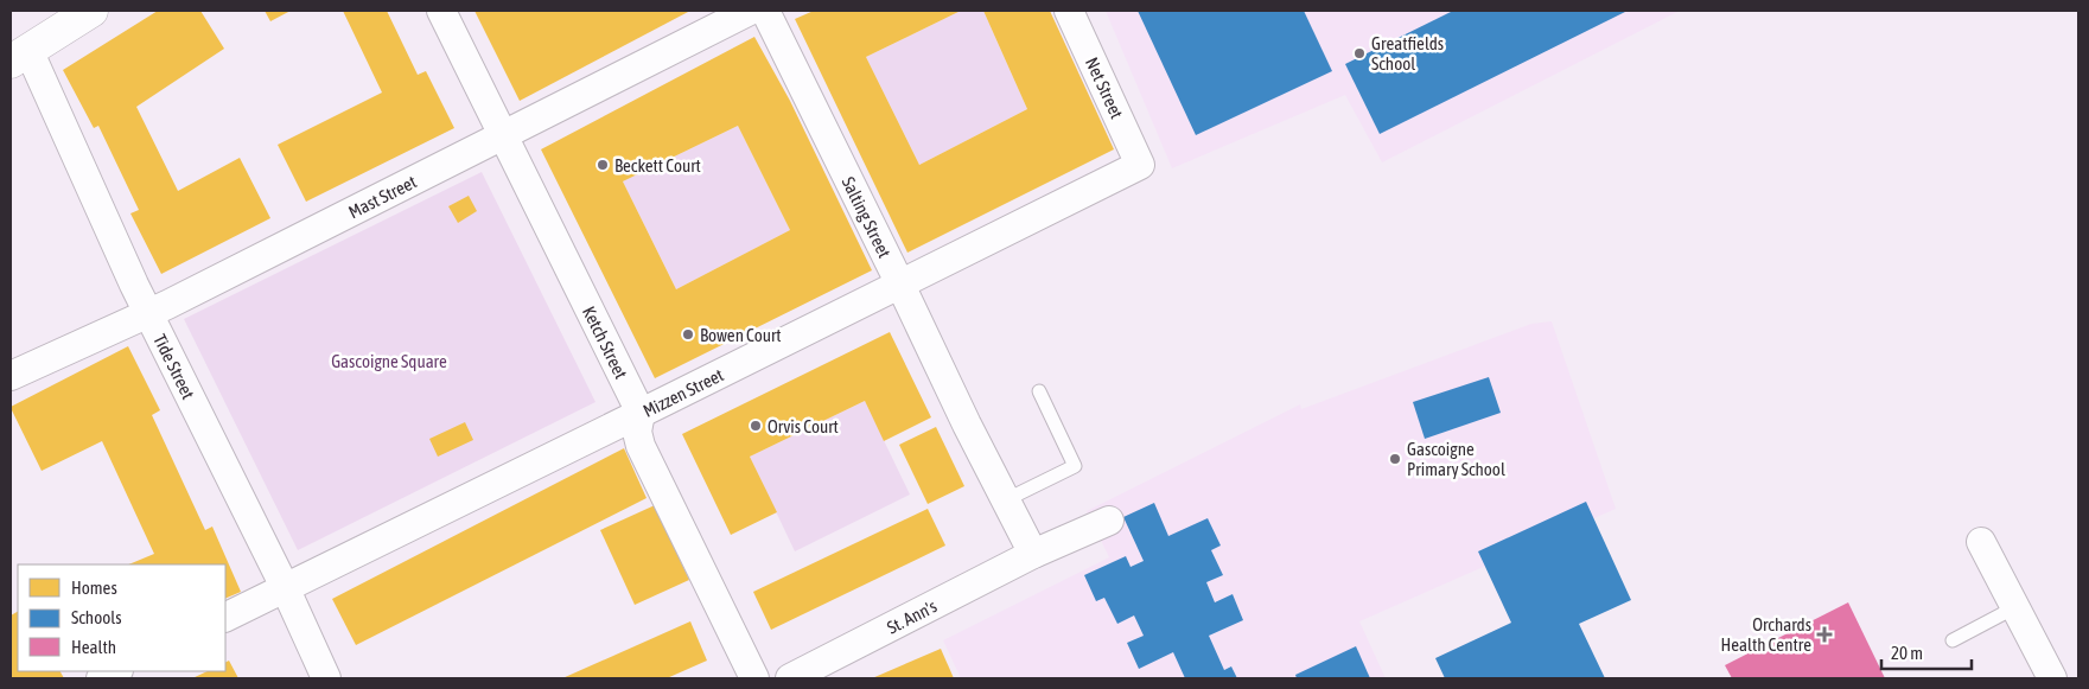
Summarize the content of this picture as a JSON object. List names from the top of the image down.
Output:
{
  "streets": {
    "street": [
      "Net Street",
      "Mast Street",
      "Salting Street",
      "Ketch Street",
      "Tide Street",
      "Mizzen Street",
      "St. Ann's"
    ]
  },
  "crossings": [
    ["Net Street", "Mizzen Street"],
    ["Mast Street", "Ketch Street"],
    ["Mast Street", "Tide Street"],
    ["Salting Street", "Mizzen Street"],
    ["Ketch Street", "Mizzen Street"],
    ["Tide Street", "Mizzen Street"]
  ],
  "parks": ["Gascoigne Square"],
  "places": {
    "other": [
      "Greatfields School",
      "Beckett Court",
      "Bowen Court",
      "Orvis Court",
      "Gascoigne Primary School"
    ],
    "health": ["Orchards Health Centre"]
  },
  "legend": ["Homes", "Schools", "Health"],
  "scale_bar": "20 m"
}
